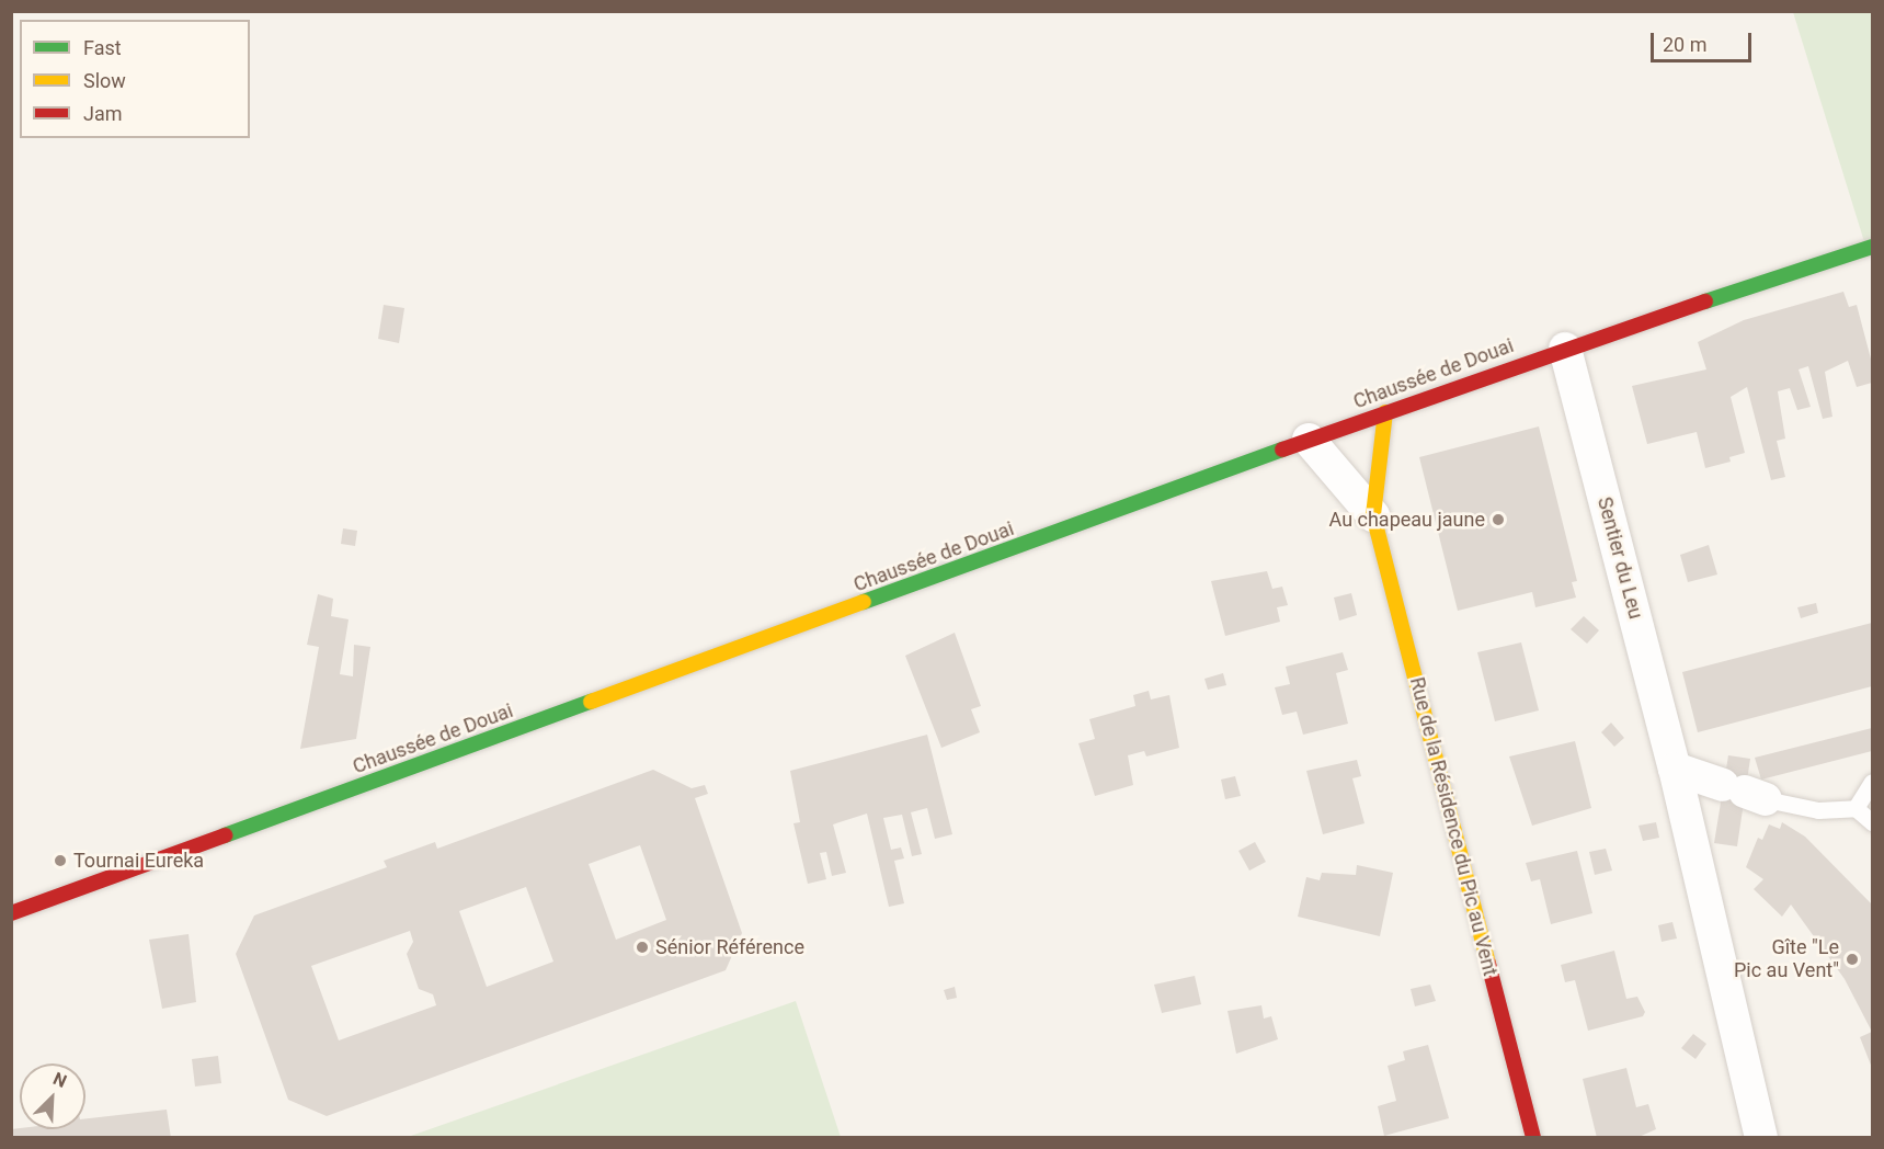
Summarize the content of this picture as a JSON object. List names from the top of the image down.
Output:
{
  "streets": {
    "main road": ["Chaussée de Douai", "Rue de la Résidence du Pic au Vent"],
    "street": ["Sentier du Leu"]
  },
  "crossings": [
    ["Chaussée de Douai", "Sentier du Leu"],
    ["Chaussée de Douai", "Rue de la Résidence du Pic au Vent"]
  ],
  "places": [
    "Au chapeau jaune",
    "Tournai Eureka",
    "Sénior Référence",
    "Gîte \"Le Pic au Vent\""
  ],
  "legend": ["Fast", "Slow", "Jam"],
  "scale_bar": "20 m",
  "north": "top right"
}
